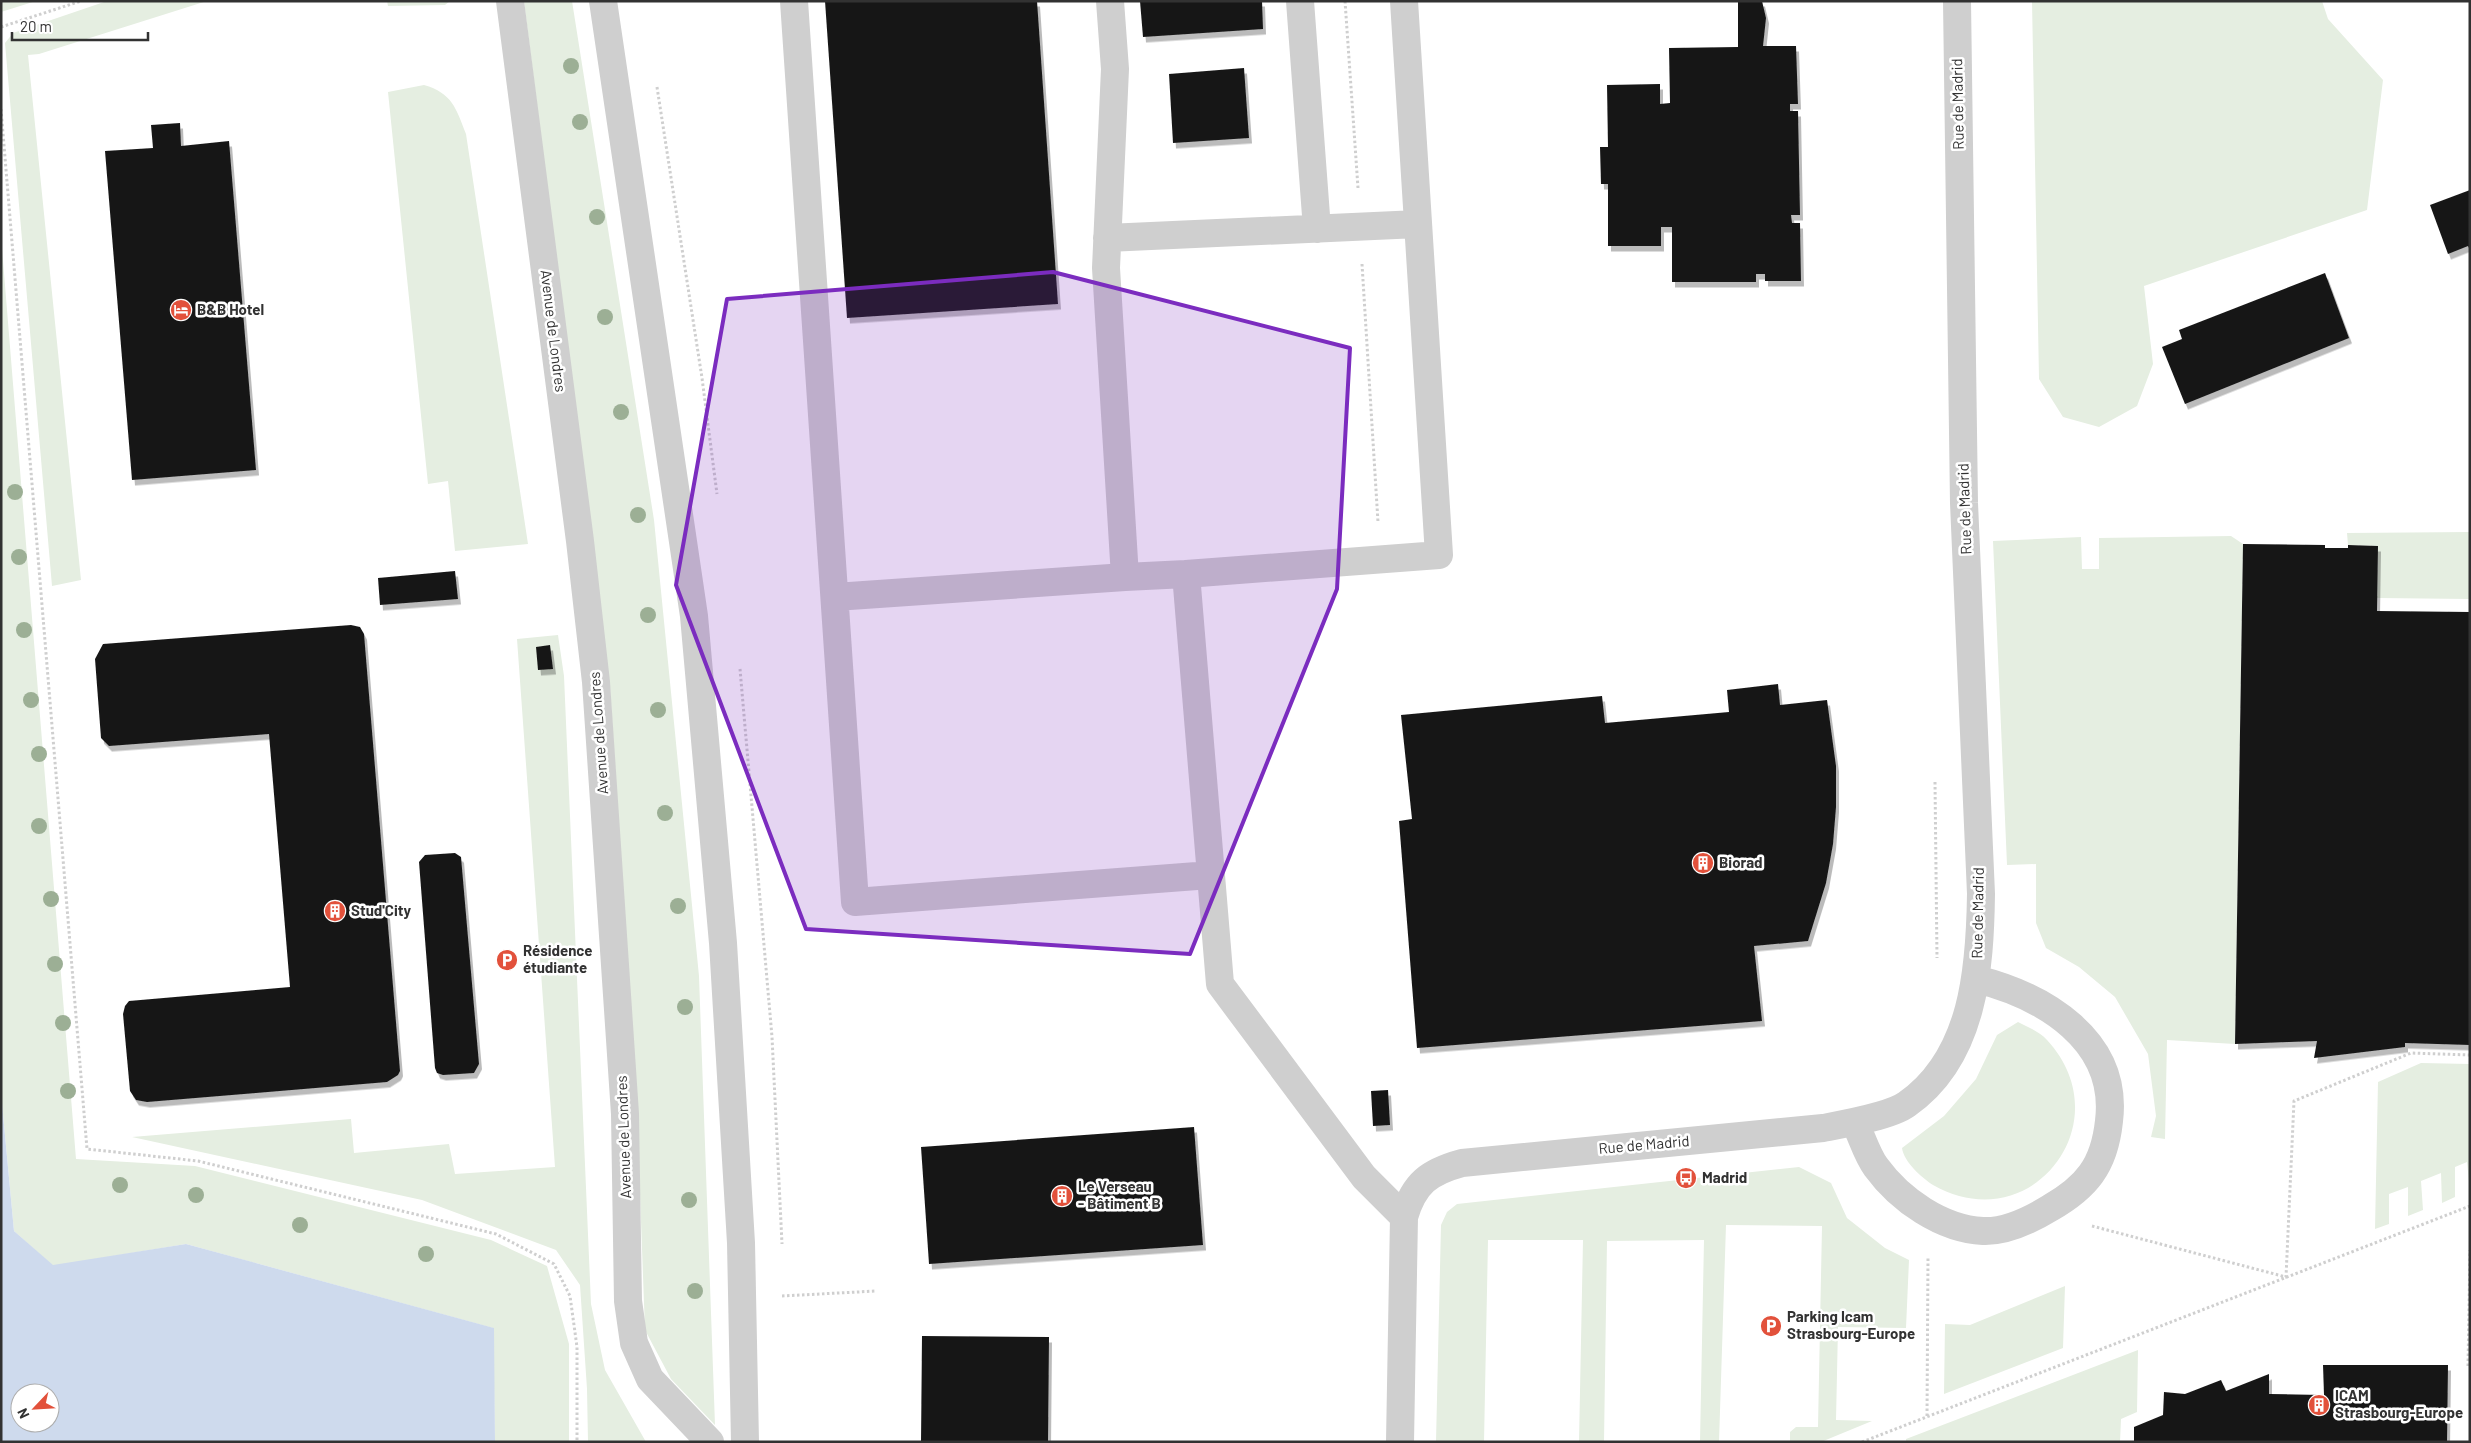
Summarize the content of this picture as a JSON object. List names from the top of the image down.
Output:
{
  "streets": {
    "street": ["Rue de Madrid", "Avenue de Londres"]
  },
  "places": {
    "hotel": ["B&B Hotel"],
    "building": [
      "Biorad",
      "Stud'City",
      "Le Verseau - Bâtiment B",
      "ICAM Strasbourg-Europe"
    ],
    "parking": ["Résidence étudiante", "Parking Icam Strasbourg-Europe"],
    "bus stop": ["Madrid"]
  },
  "scale_bar": "20 m",
  "north": "bottom left"
}
